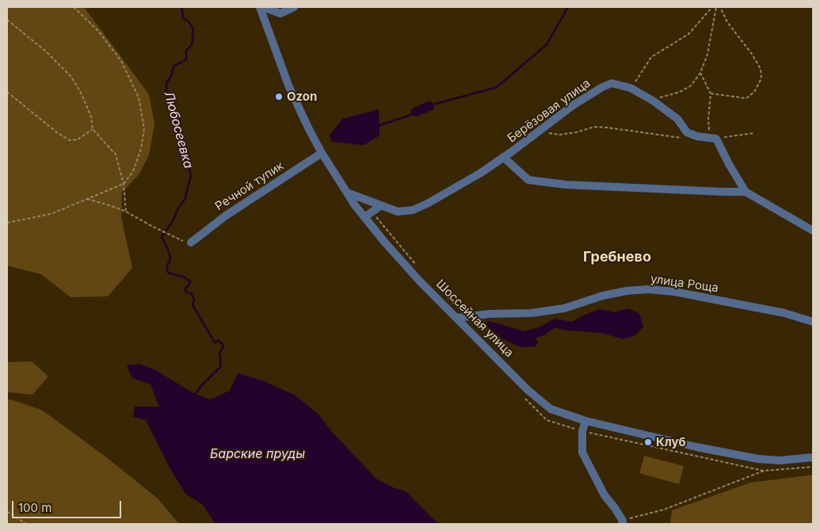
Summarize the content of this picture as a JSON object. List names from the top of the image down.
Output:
{
  "streets": {
    "street": [
      "Берёзовая улица",
      "Речной тупик",
      "улица Роща",
      "Шоссейная улица"
    ]
  },
  "crossings": [
    ["Берёзовая улица", "Шоссейная улица"],
    ["Речной тупик", "Шоссейная улица"],
    ["улица Роща", "Шоссейная улица"]
  ],
  "districts": ["Гребнево"],
  "water": ["Любосеевка", "Барские пруды"],
  "places": ["Ozon", "Клуб"],
  "scale_bar": "100 m"
}
